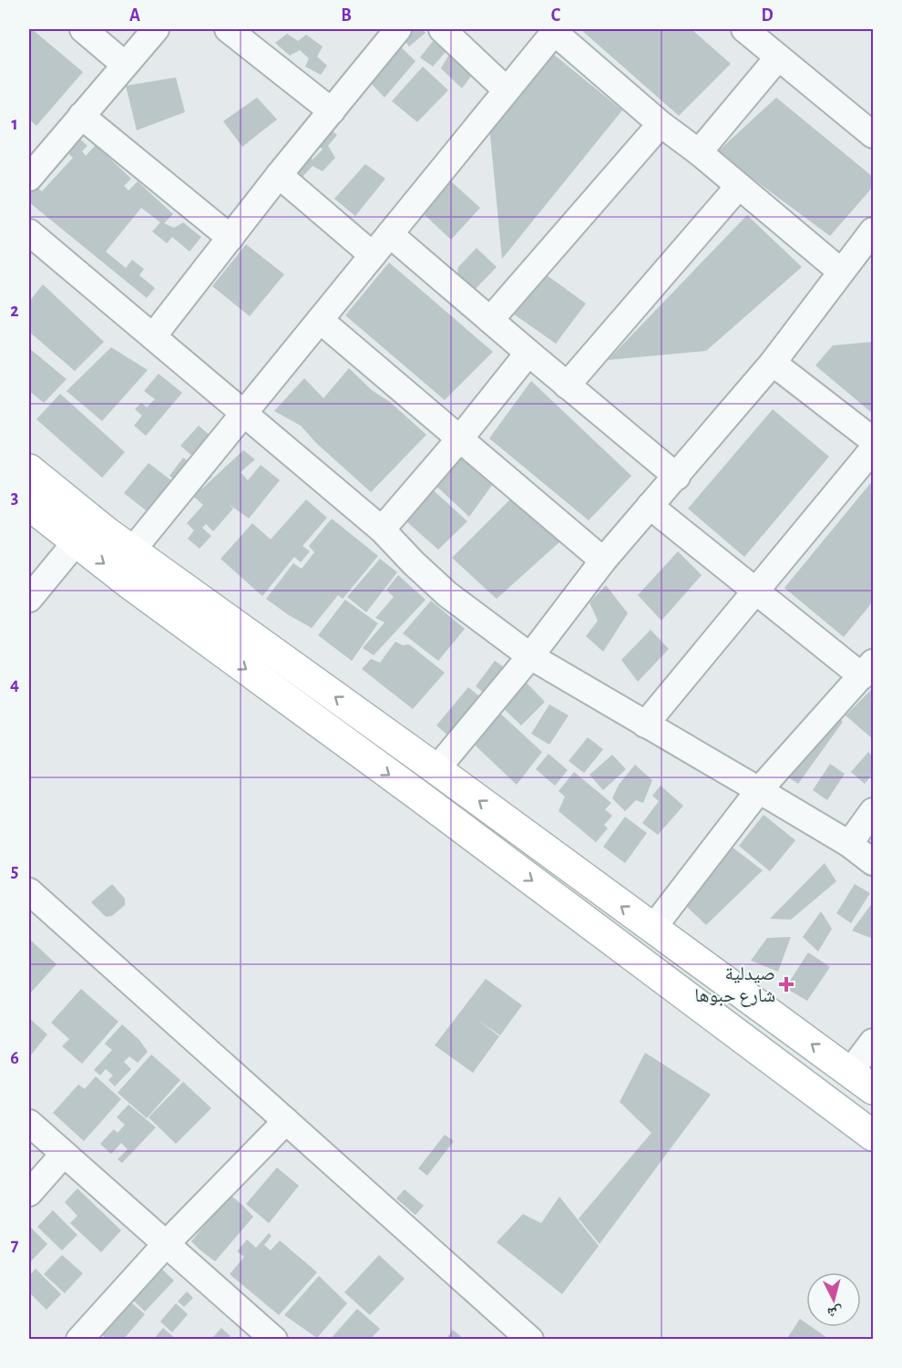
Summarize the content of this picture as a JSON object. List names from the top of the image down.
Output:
{
  "places": {
    "health": ["صيدلية شارع حبوها"]
  },
  "north": "bottom",
  "grid": {
    "columns": [
      "A",
      "B",
      "C",
      "D"
    ],
    "rows": [
      "1",
      "2",
      "3",
      "4",
      "5",
      "6",
      "7"
    ]
  }
}
